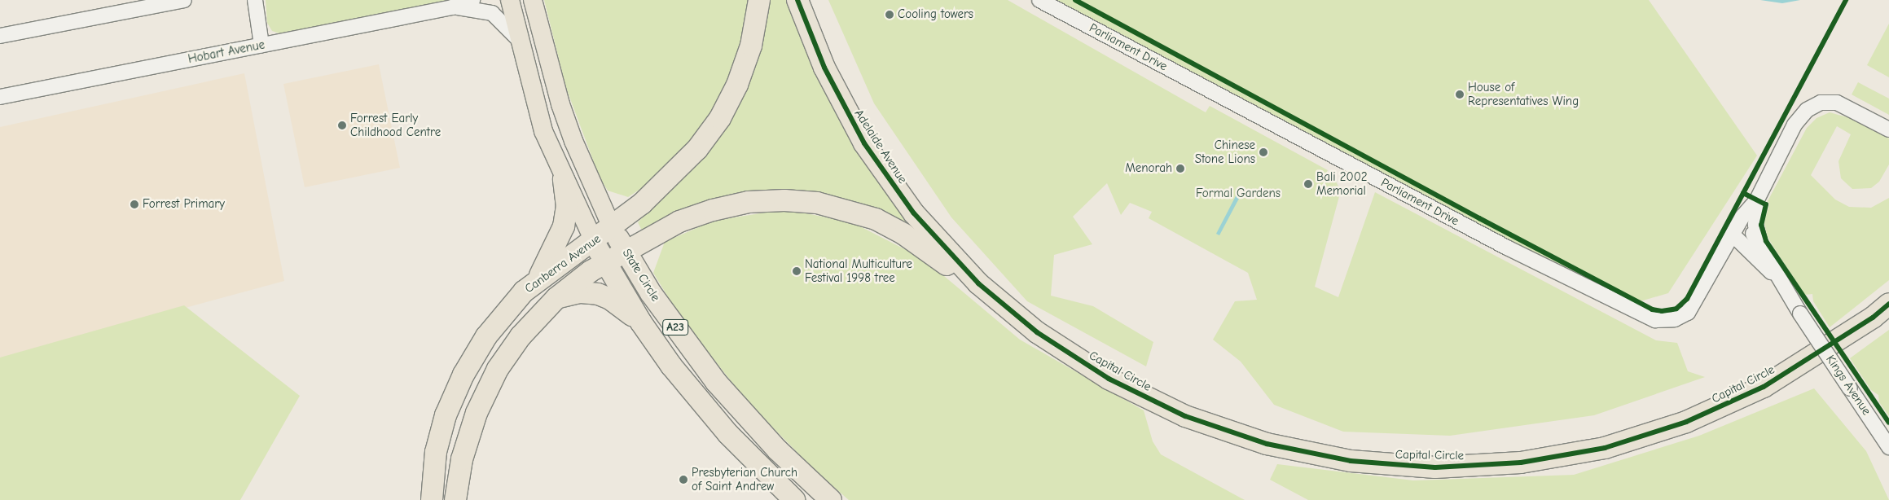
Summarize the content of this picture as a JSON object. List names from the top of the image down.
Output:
{
  "streets": {
    "highway": [
      "Adelaide Avenue",
      "Canberra Avenue",
      "State Circle",
      "A23",
      "Capital Circle"
    ],
    "street": ["Parliament Drive", "Hobart Avenue", "Kings Avenue"]
  },
  "crossings": [
    ["Parliament Drive", "Kings Avenue"],
    ["Hobart Avenue", "State Circle"],
    ["Adelaide Avenue", "Canberra Avenue"],
    ["Adelaide Avenue", "Capital Circle"],
    ["Canberra Avenue", "State Circle"],
    ["Canberra Avenue", "Capital Circle"]
  ],
  "parks": ["Formal Gardens"],
  "places": [
    "Cooling towers",
    "House of Representatives Wing",
    "Forrest Early Childhood Centre",
    "Chinese Stone Lions",
    "Menorah",
    "Bali 2002 Memorial",
    "Forrest Primary",
    "National Multiculture Festival 1998 tree",
    "Presbyterian Church of Saint Andrew"
  ]
}
